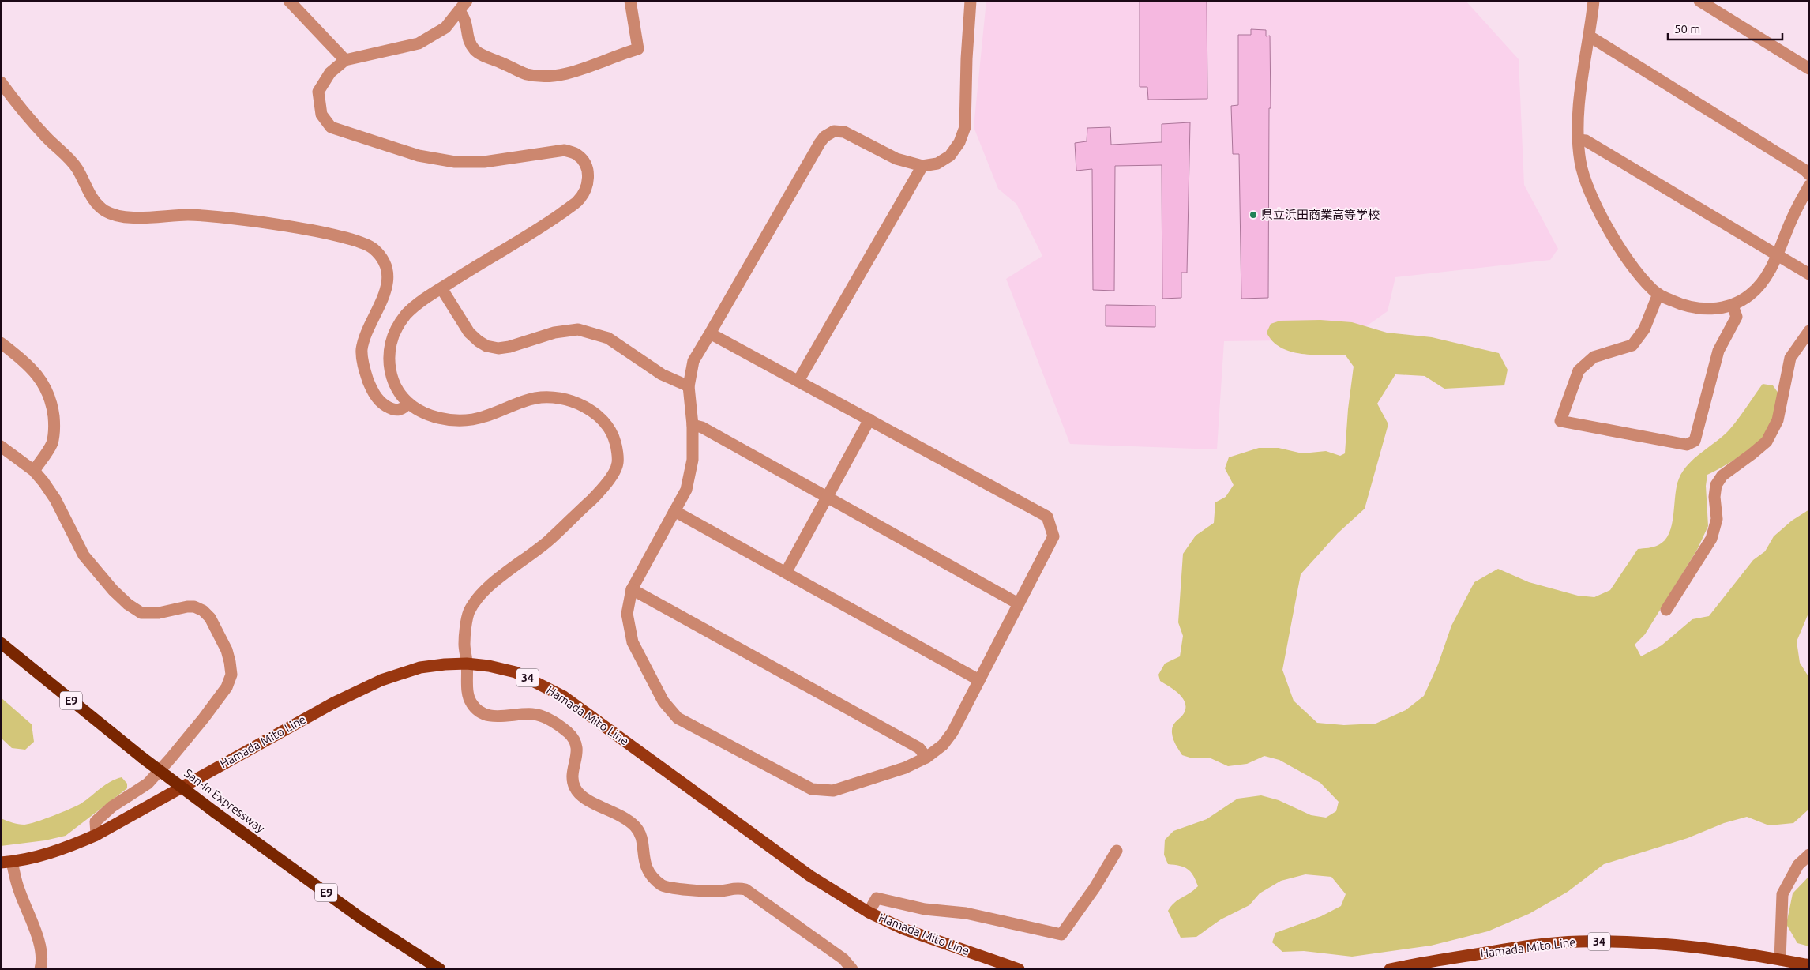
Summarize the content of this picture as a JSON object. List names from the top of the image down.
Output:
{
  "streets": {
    "highway": ["E9", "San-In Expressway"],
    "main road": ["34", "Hamada Mito Line"]
  },
  "places": ["県立浜田商業高等学校"],
  "scale_bar": "50 m"
}
